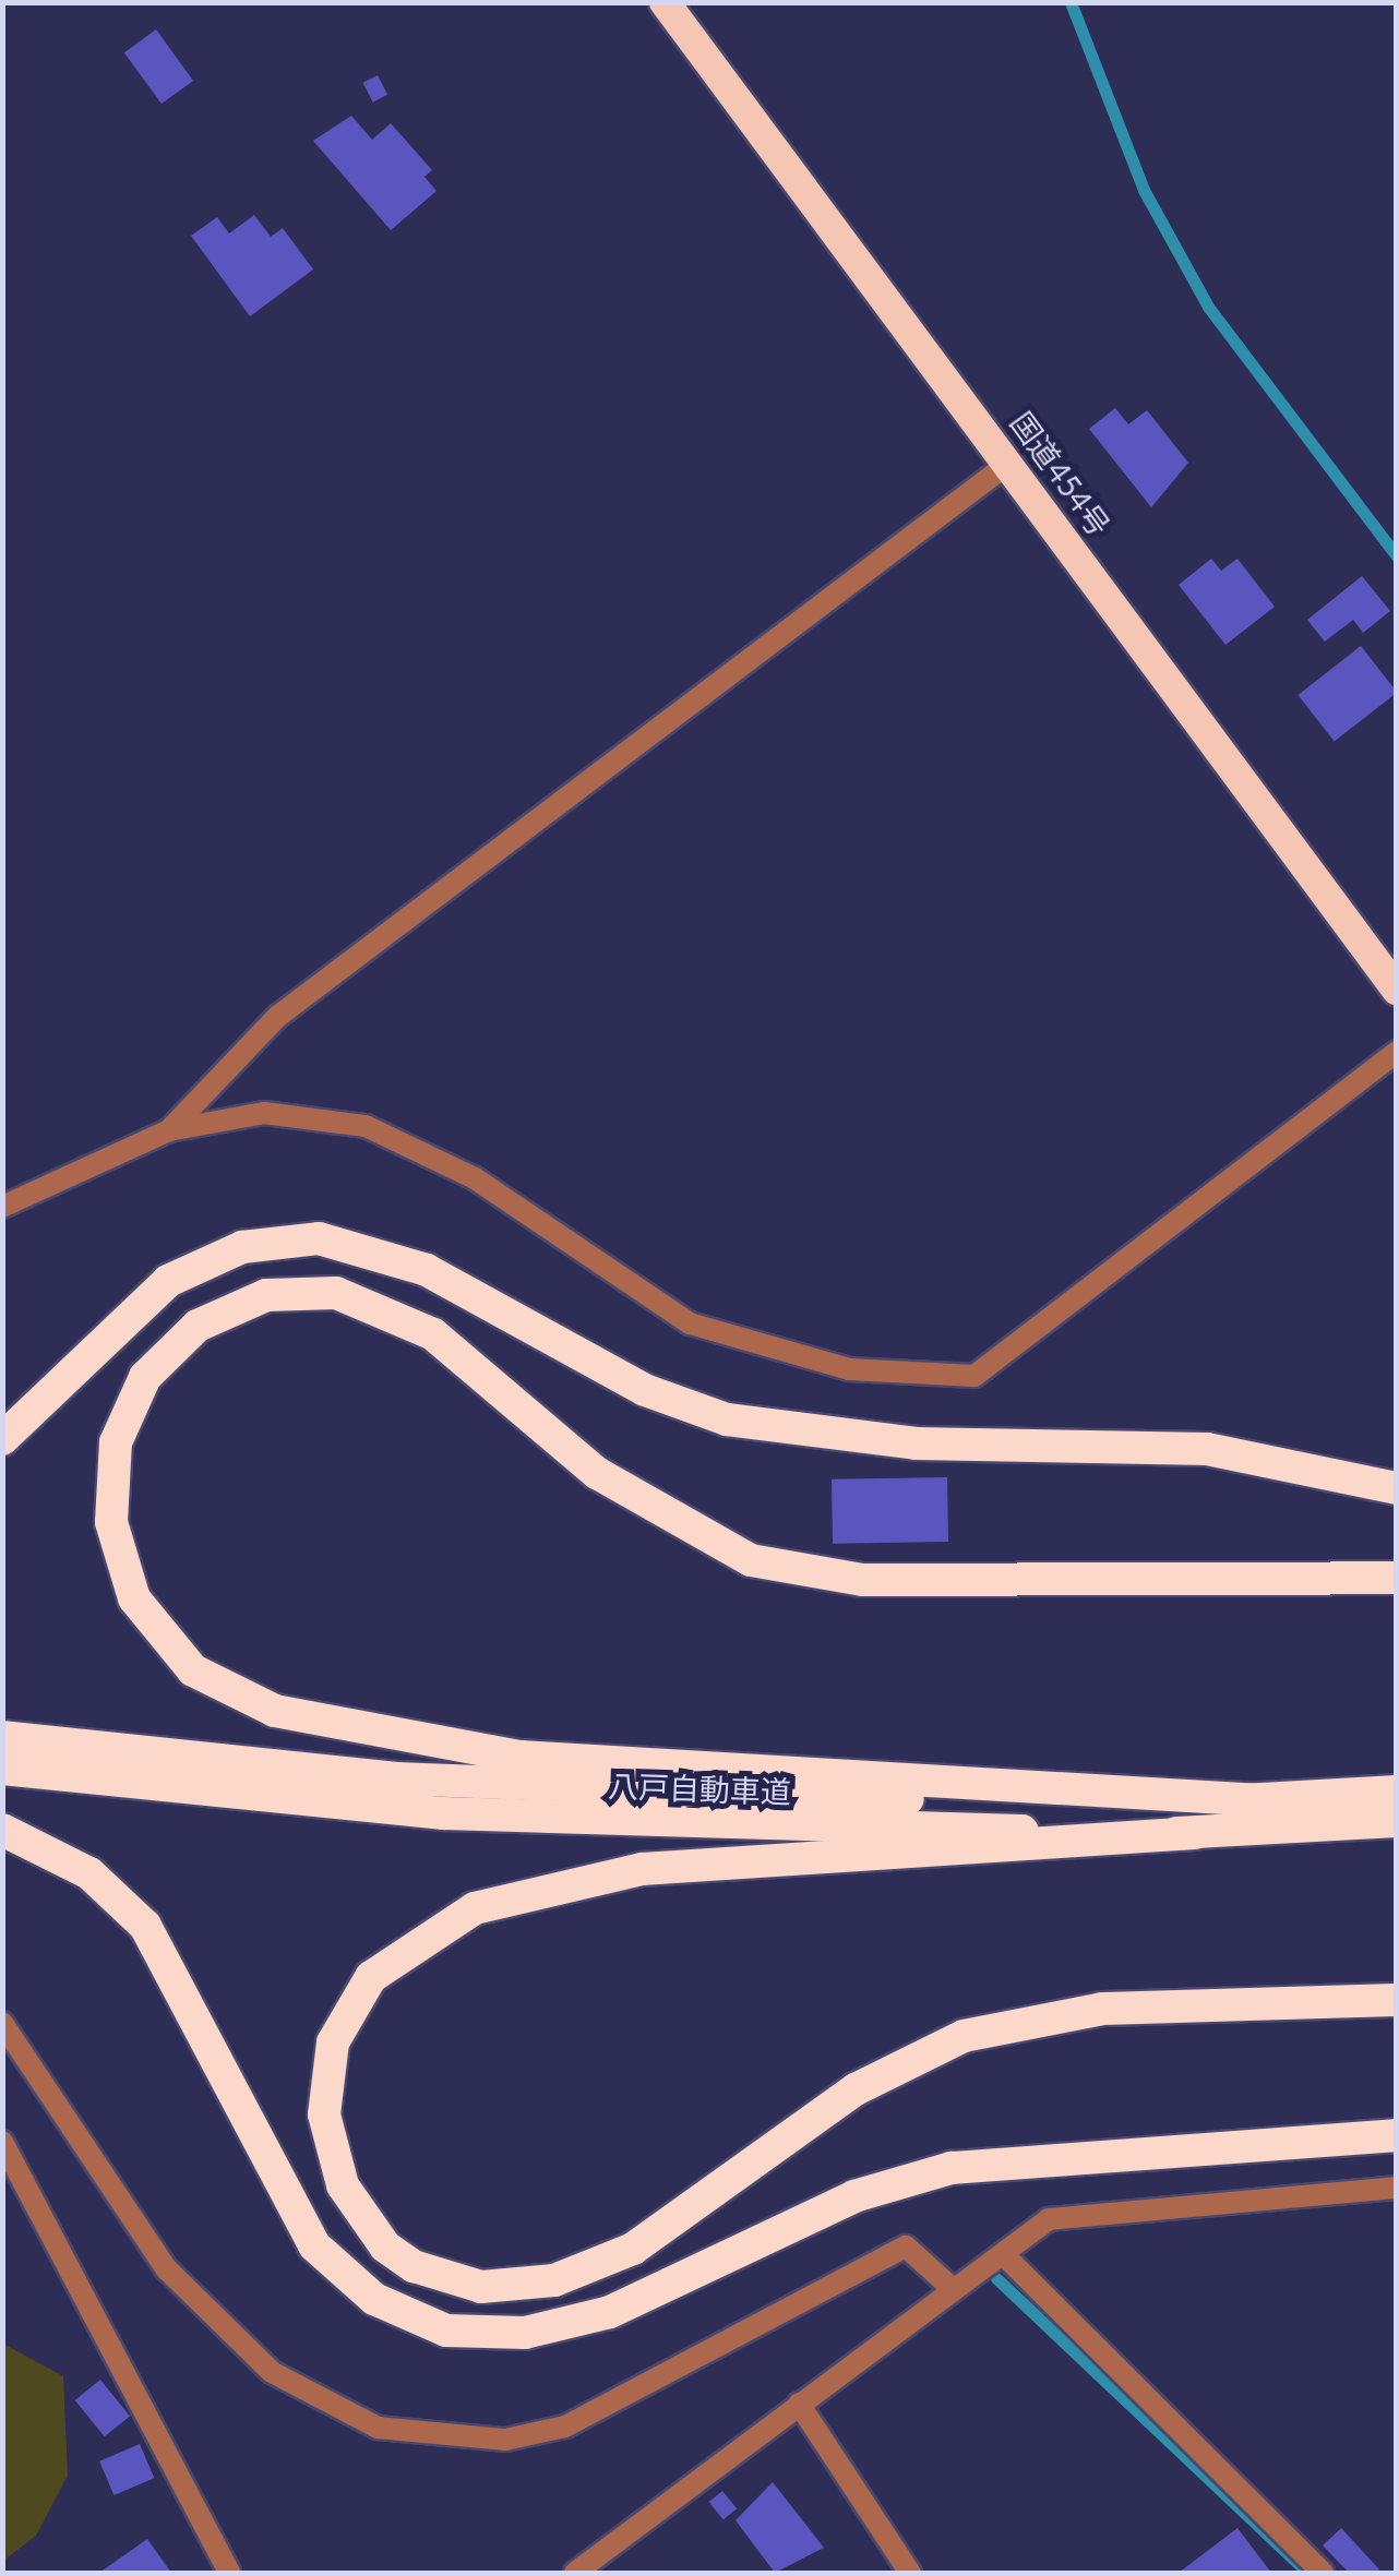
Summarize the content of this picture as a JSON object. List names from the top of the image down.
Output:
{
  "streets": {
    "highway": ["国道454号", "八戸自動車道"]
  }
}
